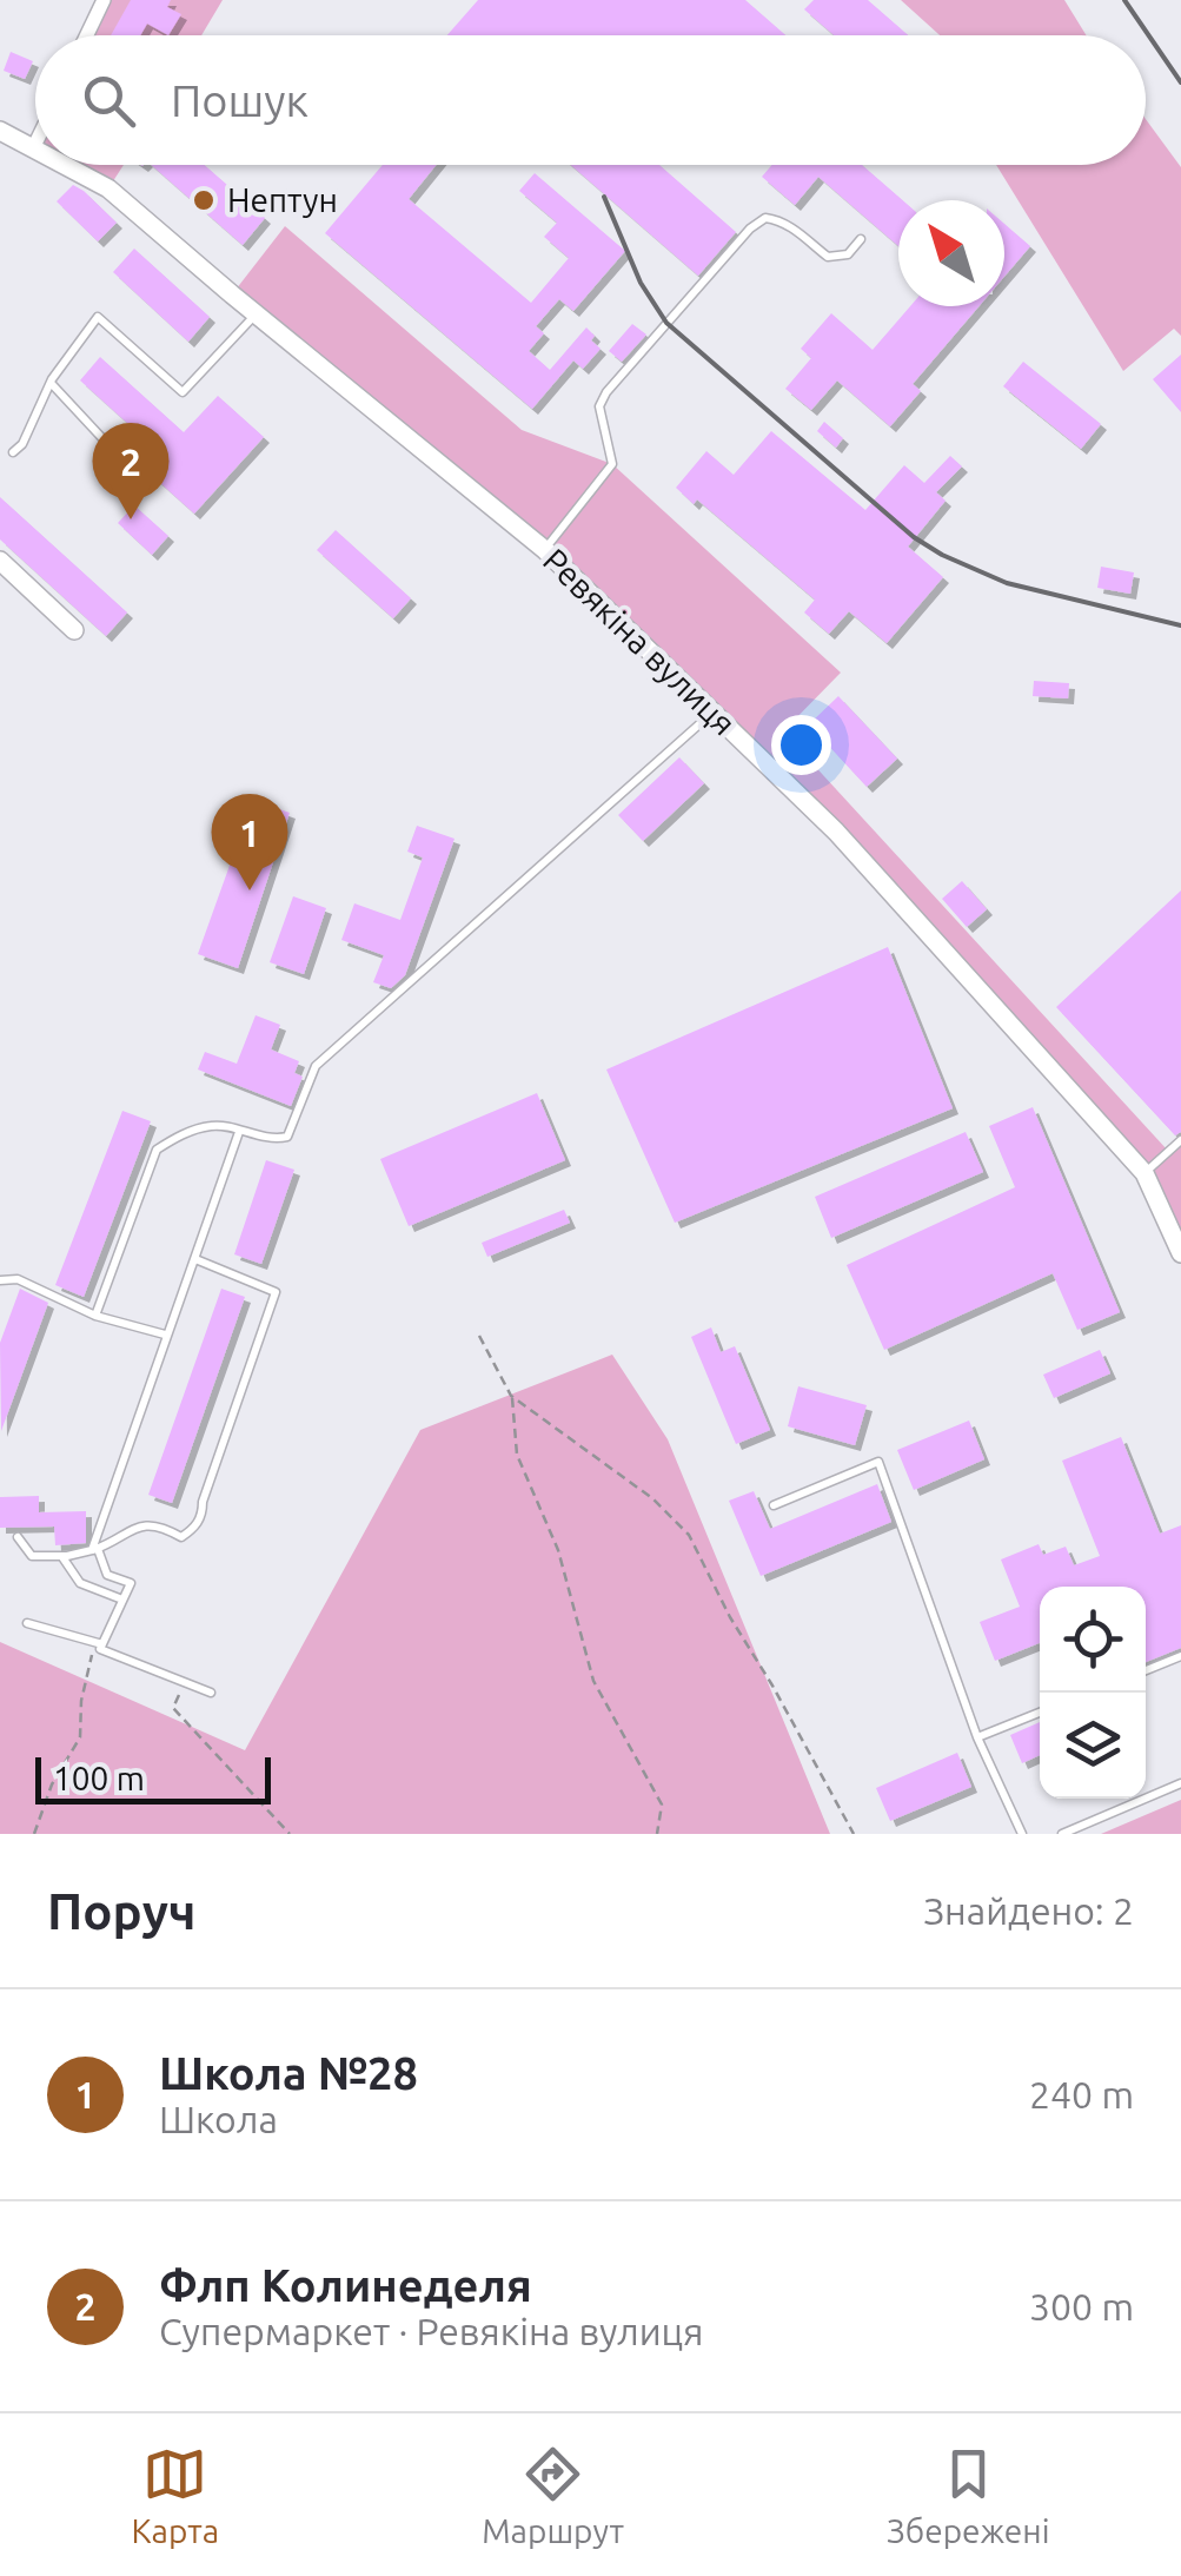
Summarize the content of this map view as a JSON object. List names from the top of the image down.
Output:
{
  "streets": {
    "street": ["Ревякіна вулиця"]
  },
  "places": ["Нептун"],
  "scale_bar": "100 m",
  "north": "top left",
  "page": {
    "search": "Пошук",
    "pins": ["2", "1"],
    "scale": "100 m",
    "heading": ["Поруч", "Знайдено: 2"],
    "list": [
      {
        "mark": "1",
        "name": "Школа №28",
        "note": "Школа",
        "value": "240 m"
      },
      {
        "mark": "2",
        "name": "Флп Колинеделя",
        "note": "Супермаркет · Ревякіна вулиця",
        "value": "300 m"
      }
    ],
    "nav": ["Карта", "Маршрут", "Збережені"]
  }
}
